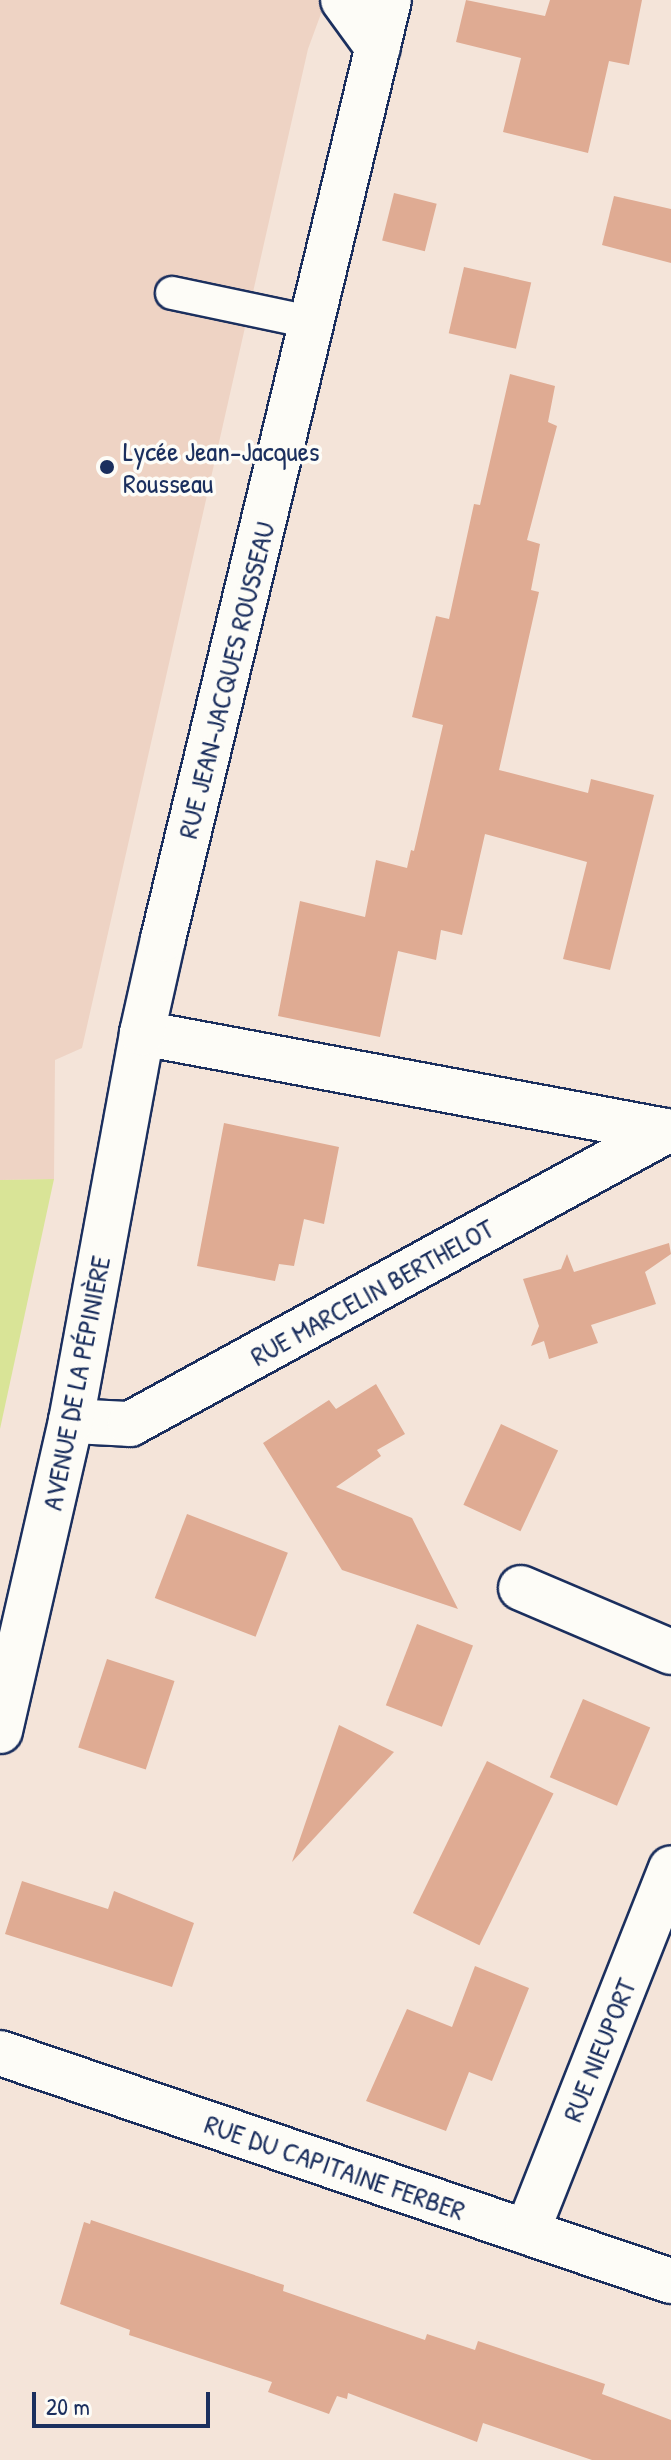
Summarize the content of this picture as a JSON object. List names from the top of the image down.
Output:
{
  "streets": {
    "street": [
      "RUE JEAN-JACQUES ROUSSEAU",
      "RUE MARCELIN BERTHELOT",
      "AVENUE DE LA PÉPINIÈRE",
      "RUE NIEUPORT",
      "RUE DU CAPITAINE FERBER"
    ]
  },
  "crossings": [
    ["RUE JEAN-JACQUES ROUSSEAU", "RUE MARCELIN BERTHELOT"],
    ["RUE JEAN-JACQUES ROUSSEAU", "AVENUE DE LA PÉPINIÈRE"],
    ["RUE MARCELIN BERTHELOT", "AVENUE DE LA PÉPINIÈRE"],
    ["RUE NIEUPORT", "RUE DU CAPITAINE FERBER"]
  ],
  "places": ["Lycée Jean-Jacques Rousseau"],
  "scale_bar": "20 m"
}
